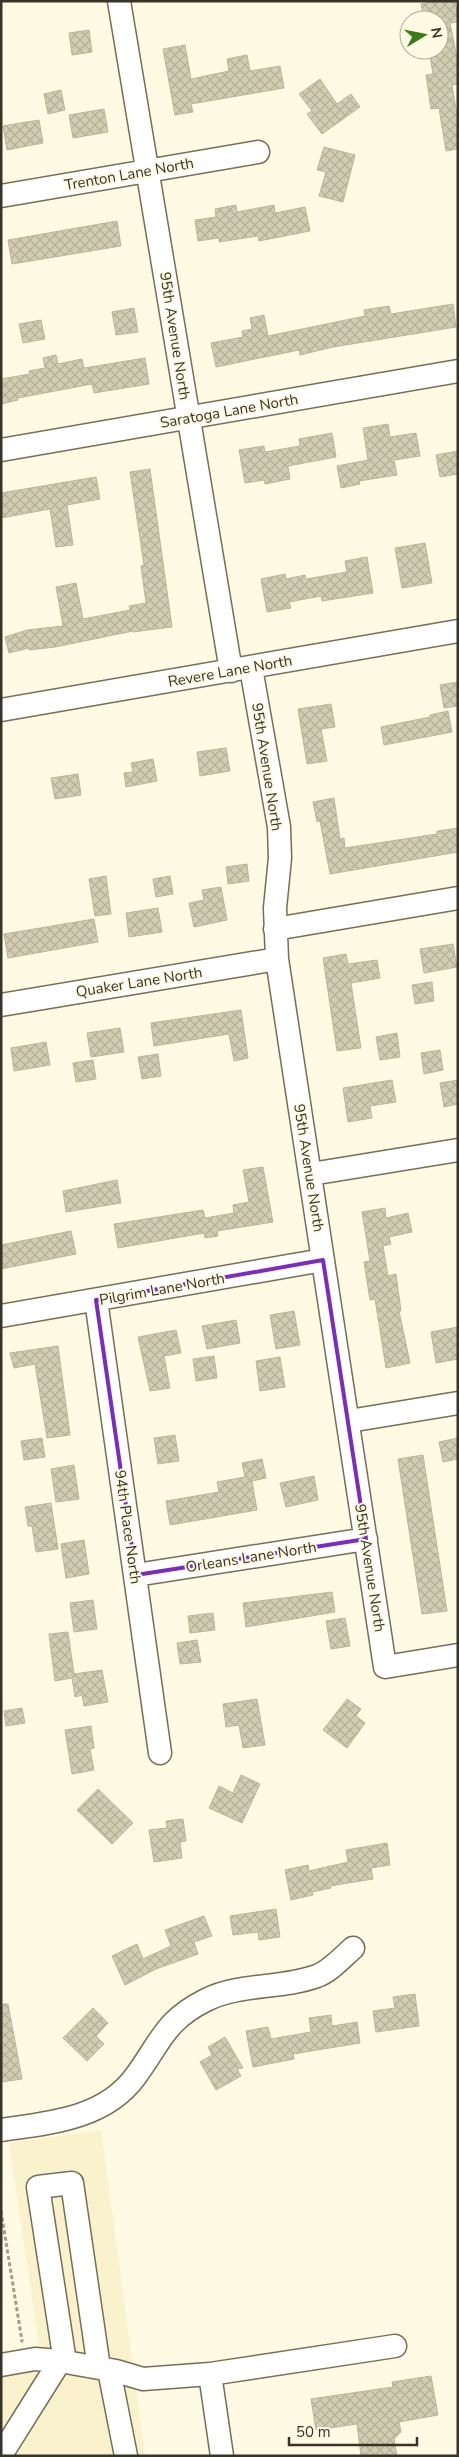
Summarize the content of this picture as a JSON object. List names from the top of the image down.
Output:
{
  "streets": {
    "street": [
      "Trenton Lane North",
      "95th Avenue North",
      "Saratoga Lane North",
      "Revere Lane North",
      "Quaker Lane North",
      "Pilgrim Lane North",
      "94th Place North",
      "Orleans Lane North"
    ]
  },
  "crossings": [
    ["Trenton Lane North", "95th Avenue North"],
    ["95th Avenue North", "Saratoga Lane North"],
    ["95th Avenue North", "Revere Lane North"],
    ["95th Avenue North", "Quaker Lane North"],
    ["95th Avenue North", "Pilgrim Lane North"],
    ["95th Avenue North", "Orleans Lane North"],
    ["Pilgrim Lane North", "94th Place North"],
    ["94th Place North", "Orleans Lane North"]
  ],
  "scale_bar": "50 m",
  "north": "right"
}
